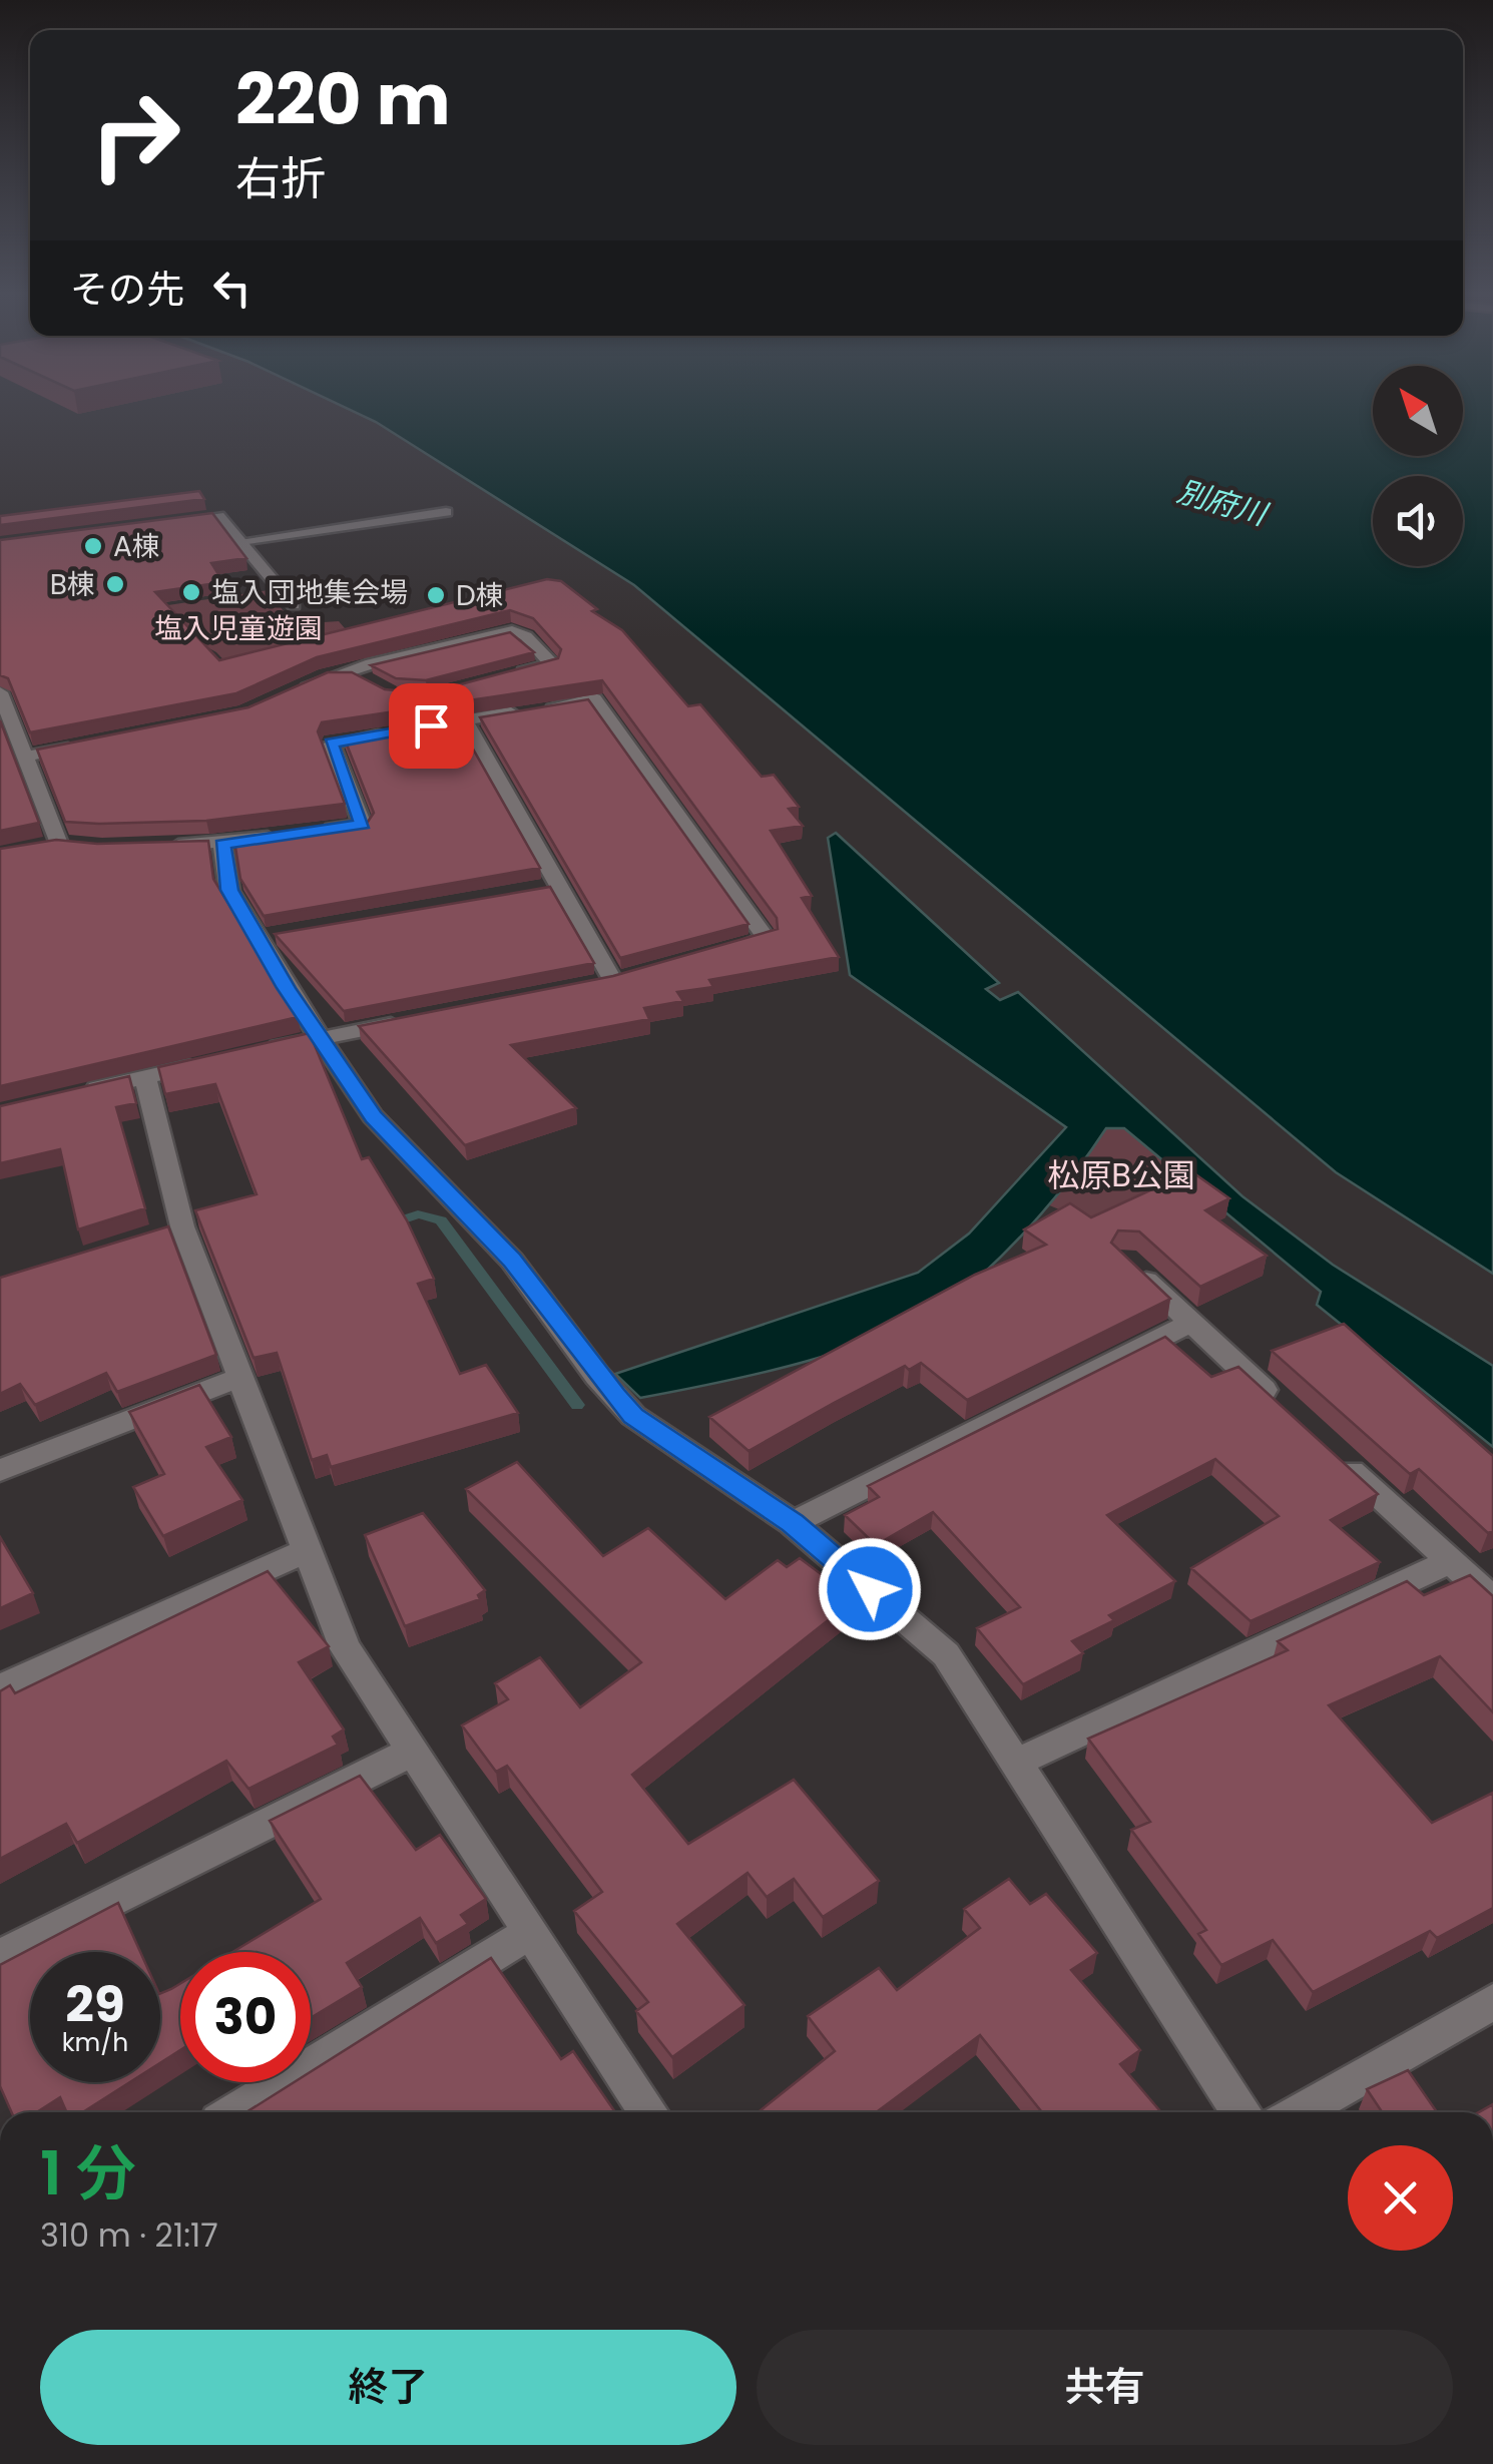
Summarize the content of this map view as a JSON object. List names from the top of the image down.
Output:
{
  "water": ["別府川"],
  "parks": ["塩入児童遊園", "松原B公園"],
  "places": [
    "A棟",
    "B棟",
    "塩入団地集会場",
    "D棟"
  ],
  "north": "top left",
  "page": {
    "turn": ["220 m", "右折"],
    "then": "その先",
    "speed": "29 km/h",
    "limit": "30",
    "heading": ["1 分", "310 m · 21:17"],
    "buttons": ["終了", "共有"]
  }
}
